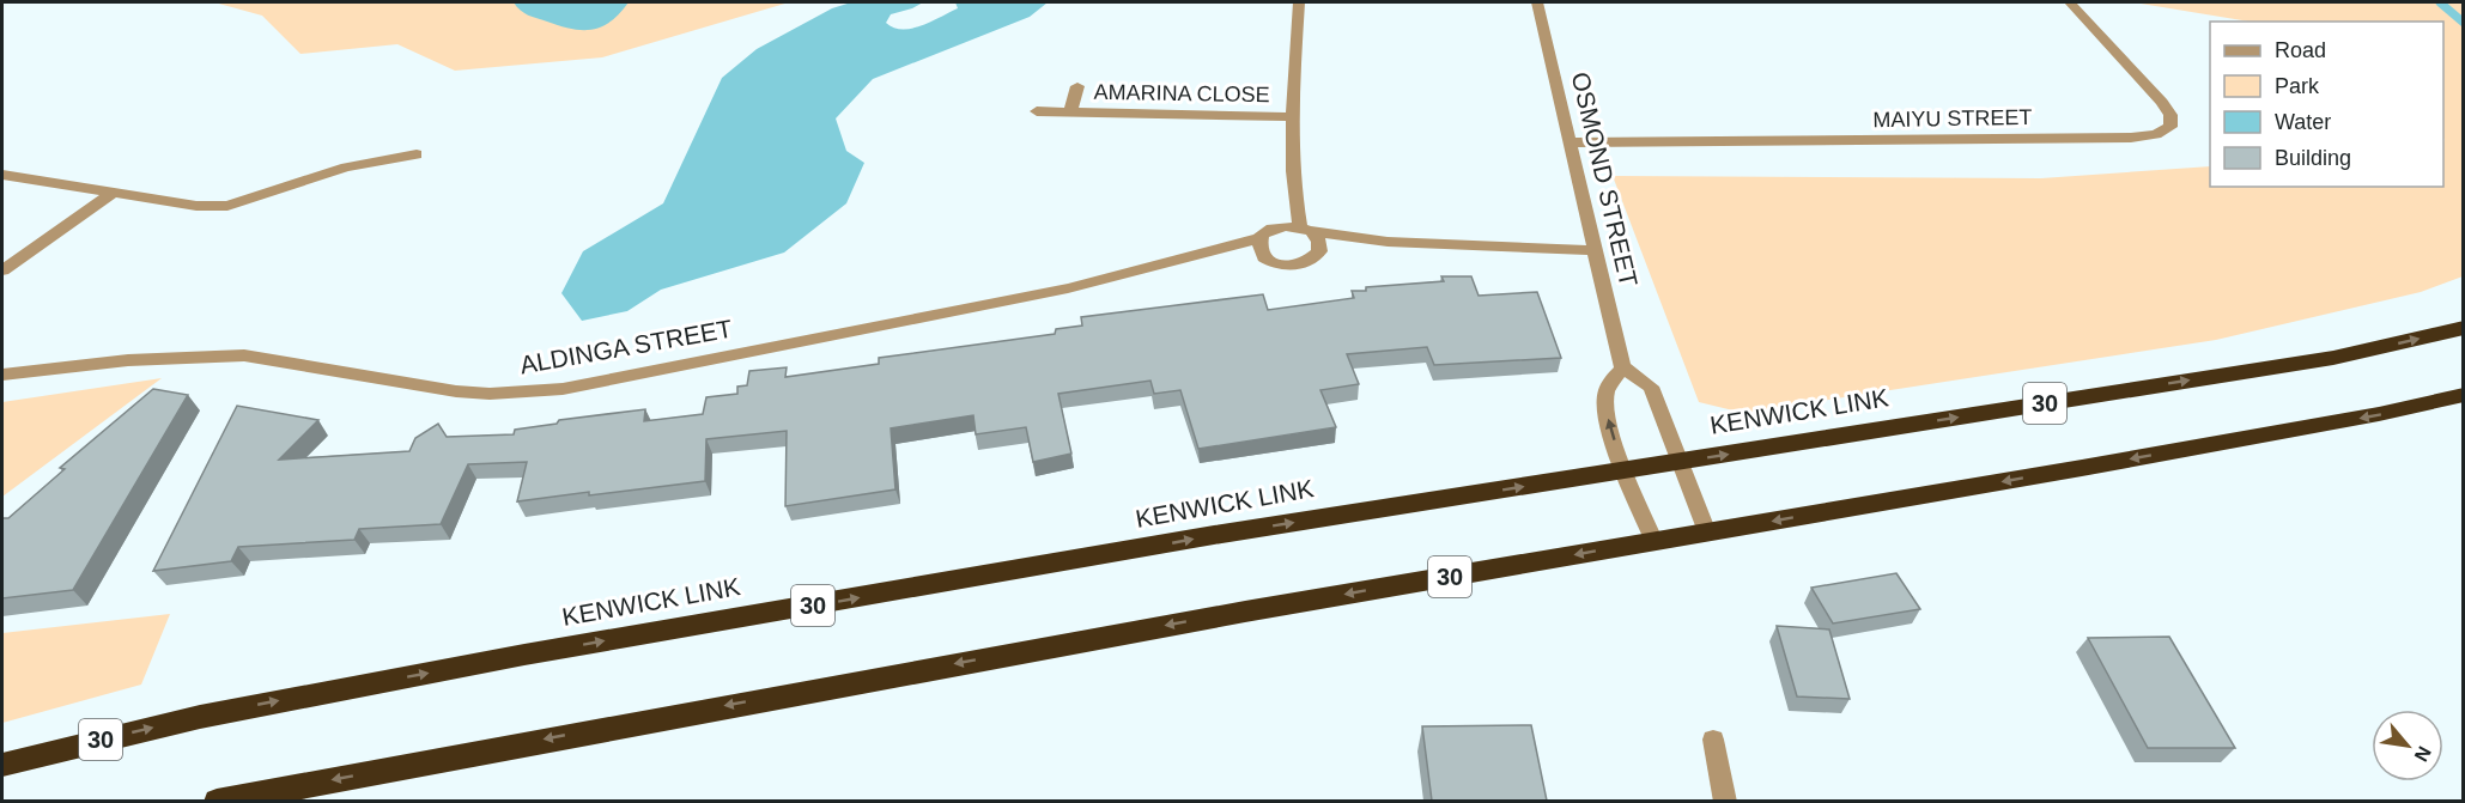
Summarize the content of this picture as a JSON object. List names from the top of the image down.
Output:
{
  "streets": {
    "highway": ["30", "KENWICK LINK"],
    "street": [
      "AMARINA CLOSE",
      "MAIYU STREET",
      "OSMOND STREET",
      "ALDINGA STREET"
    ]
  },
  "crossings": [
    ["MAIYU STREET", "OSMOND STREET"],
    ["OSMOND STREET", "ALDINGA STREET"]
  ],
  "legend": [
    "Road",
    "Park",
    "Water",
    "Building"
  ],
  "north": "bottom right"
}
